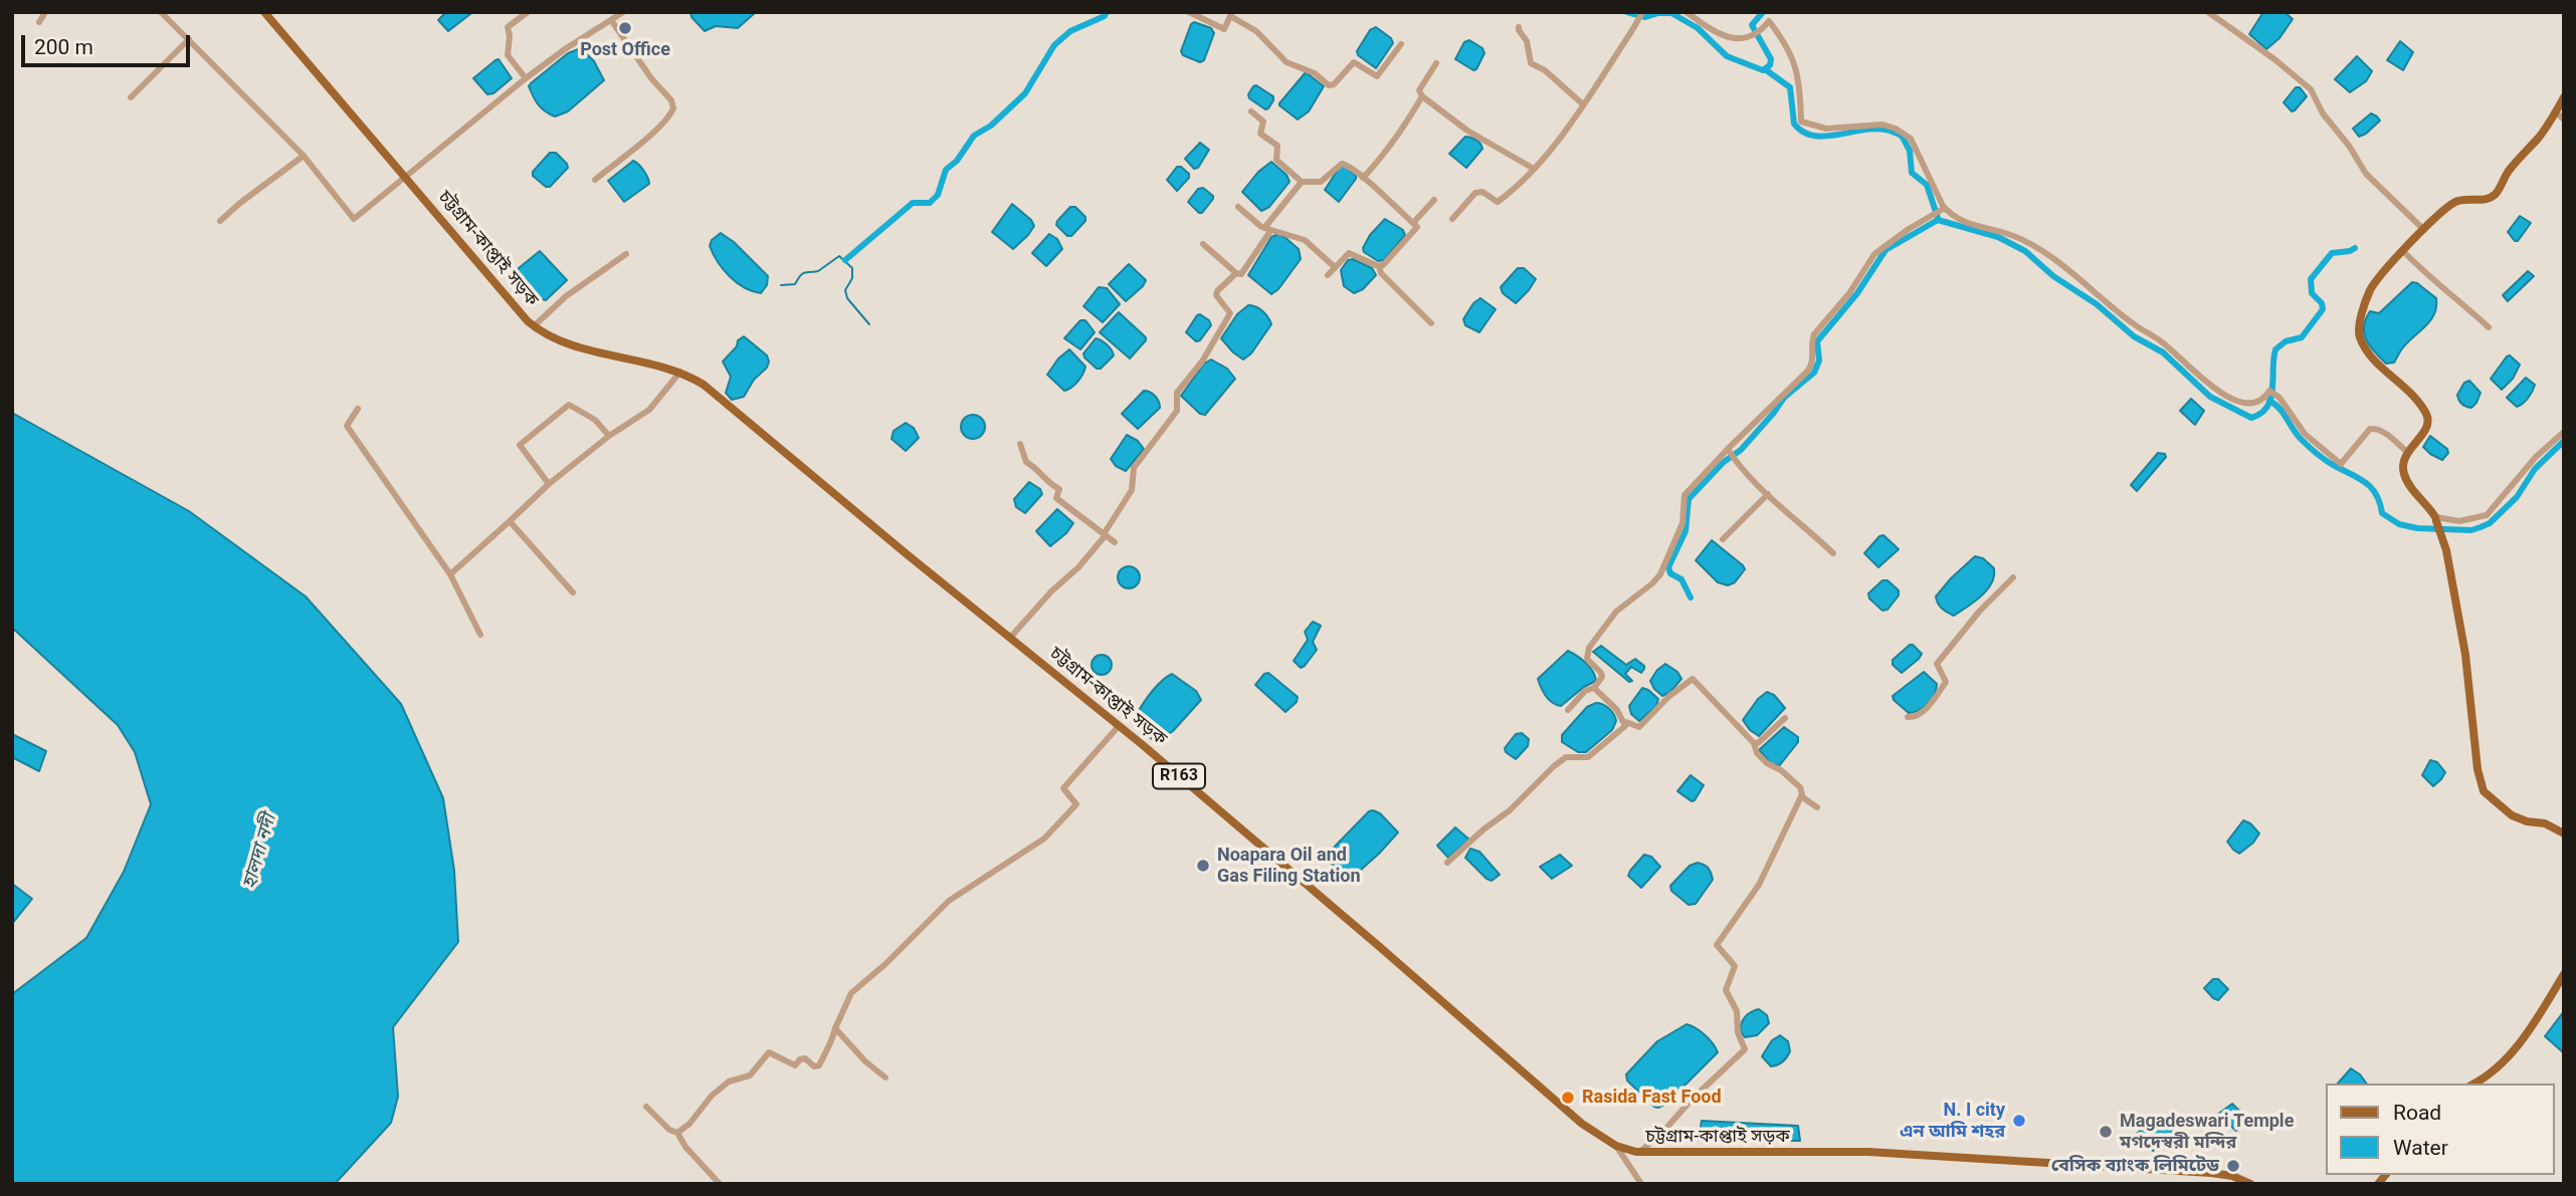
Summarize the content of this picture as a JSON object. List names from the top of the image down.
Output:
{
  "streets": {
    "main road": ["চট্টগ্রাম-কাপ্তাই সড়ক", "R163"]
  },
  "water": ["হালদা নদী"],
  "places": [
    "Post Office",
    "Noapara Oil and Gas Filing Station",
    "Rasida Fast Food",
    "N. I city এন আমি শহর",
    "Magadeswari Temple মগদেস্বরী মন্দির",
    "বেসিক ব্যাংক লিমিটেড"
  ],
  "legend": ["Road", "Water"],
  "scale_bar": "200 m"
}
